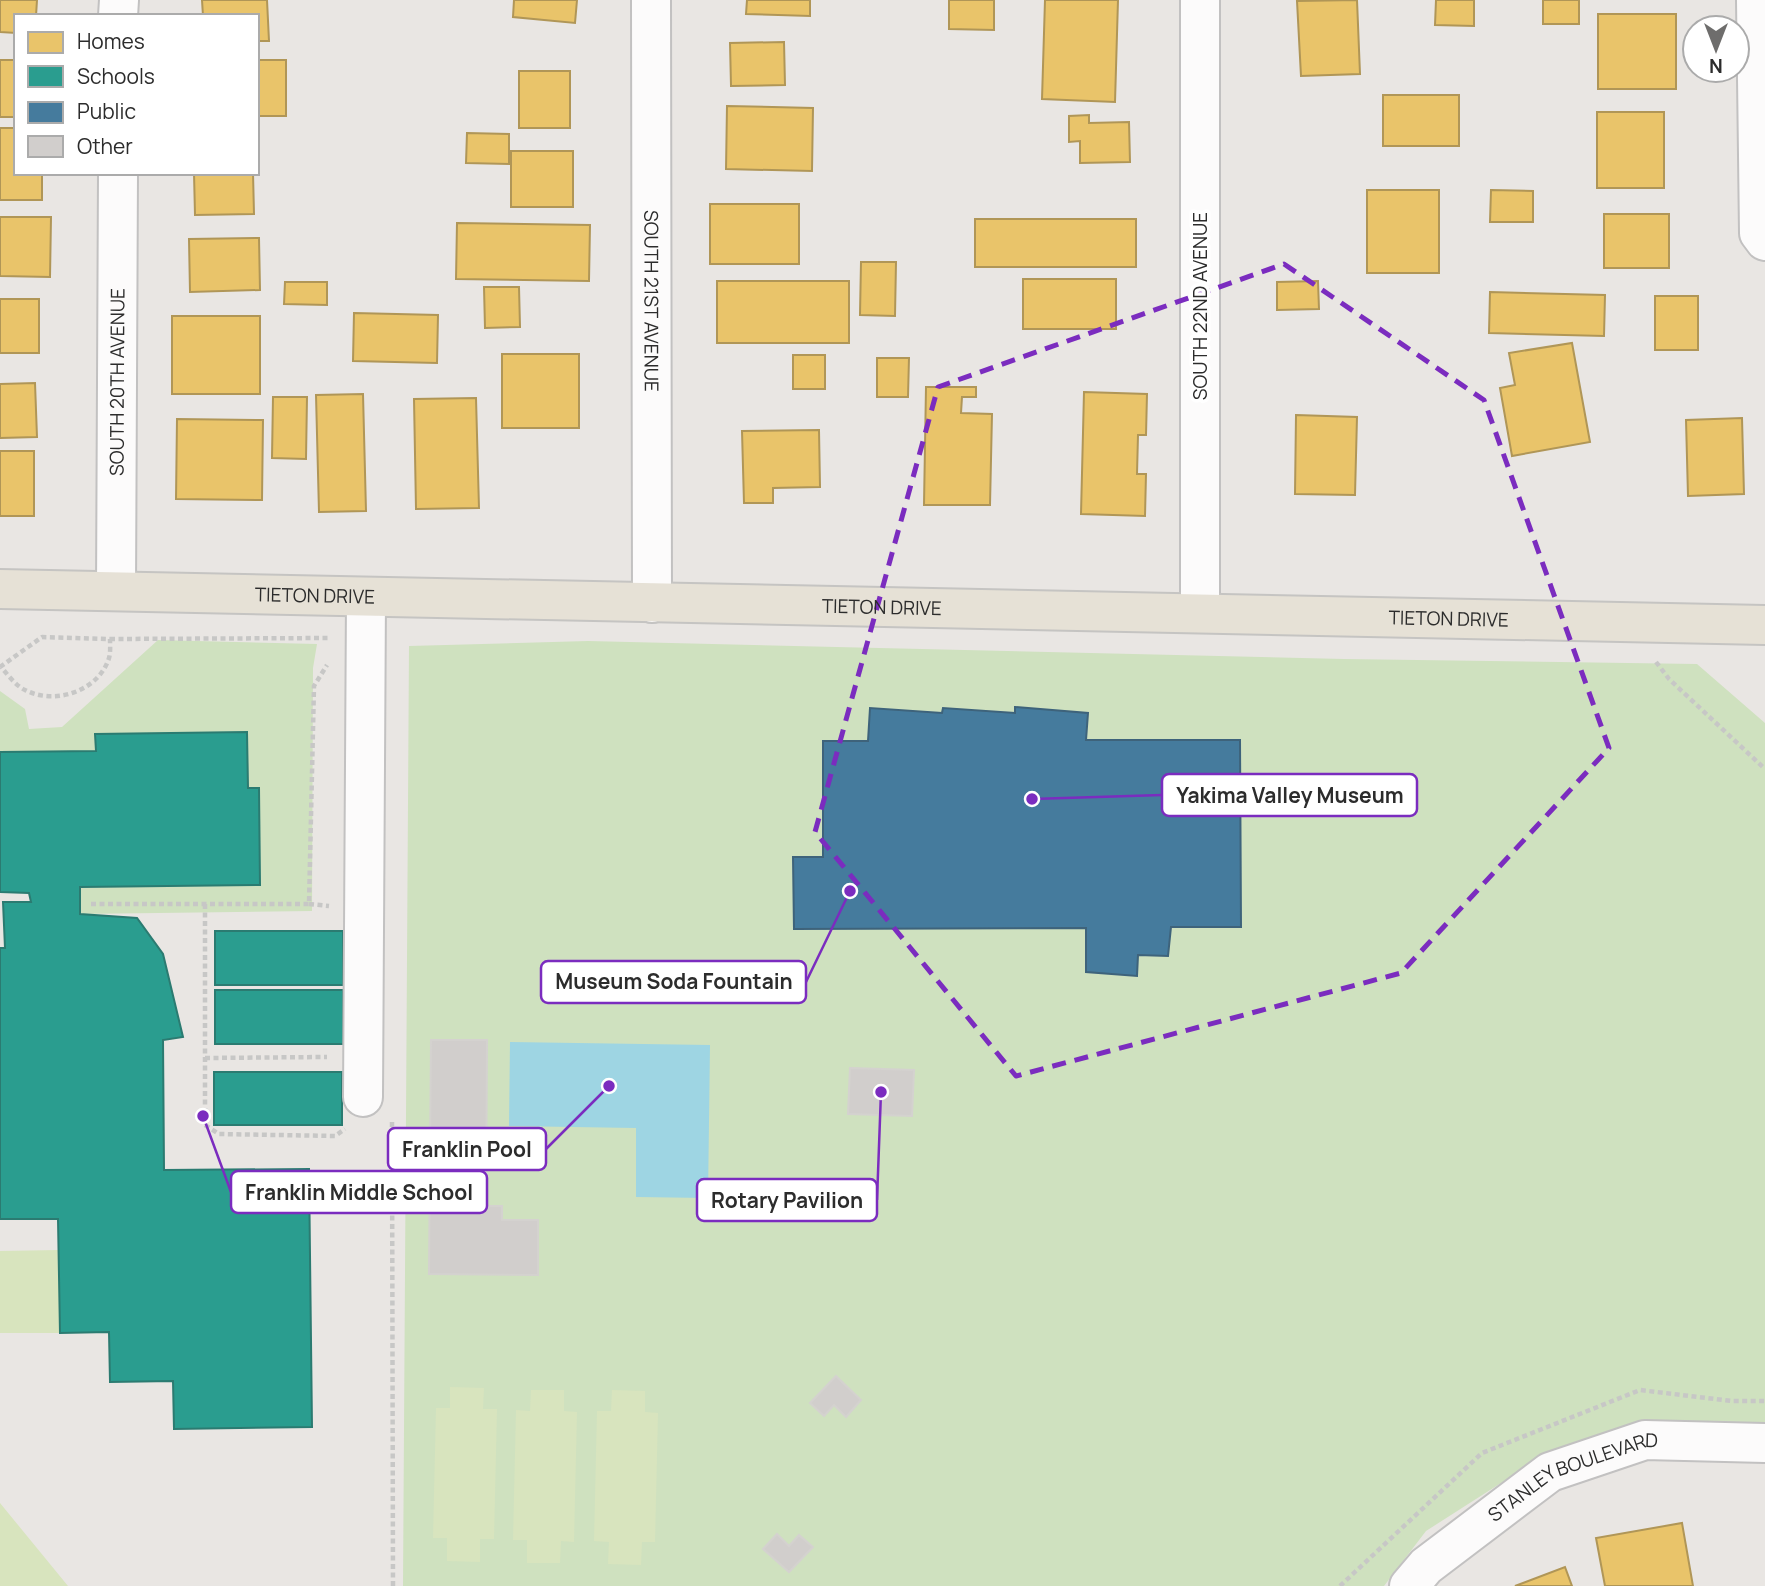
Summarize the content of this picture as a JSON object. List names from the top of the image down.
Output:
{
  "streets": {
    "main road": ["TIETON DRIVE"],
    "street": [
      "SOUTH 21ST AVENUE",
      "SOUTH 22ND AVENUE",
      "SOUTH 20TH AVENUE",
      "STANLEY BOULEVARD"
    ]
  },
  "crossings": [
    ["SOUTH 21ST AVENUE", "TIETON DRIVE"],
    ["SOUTH 22ND AVENUE", "TIETON DRIVE"],
    ["SOUTH 20TH AVENUE", "TIETON DRIVE"]
  ],
  "places": [
    "Yakima Valley Museum",
    "Museum Soda Fountain",
    "Franklin Pool",
    "Rotary Pavilion",
    "Franklin Middle School"
  ],
  "legend": [
    "Homes",
    "Schools",
    "Public",
    "Other"
  ],
  "north": "bottom"
}
